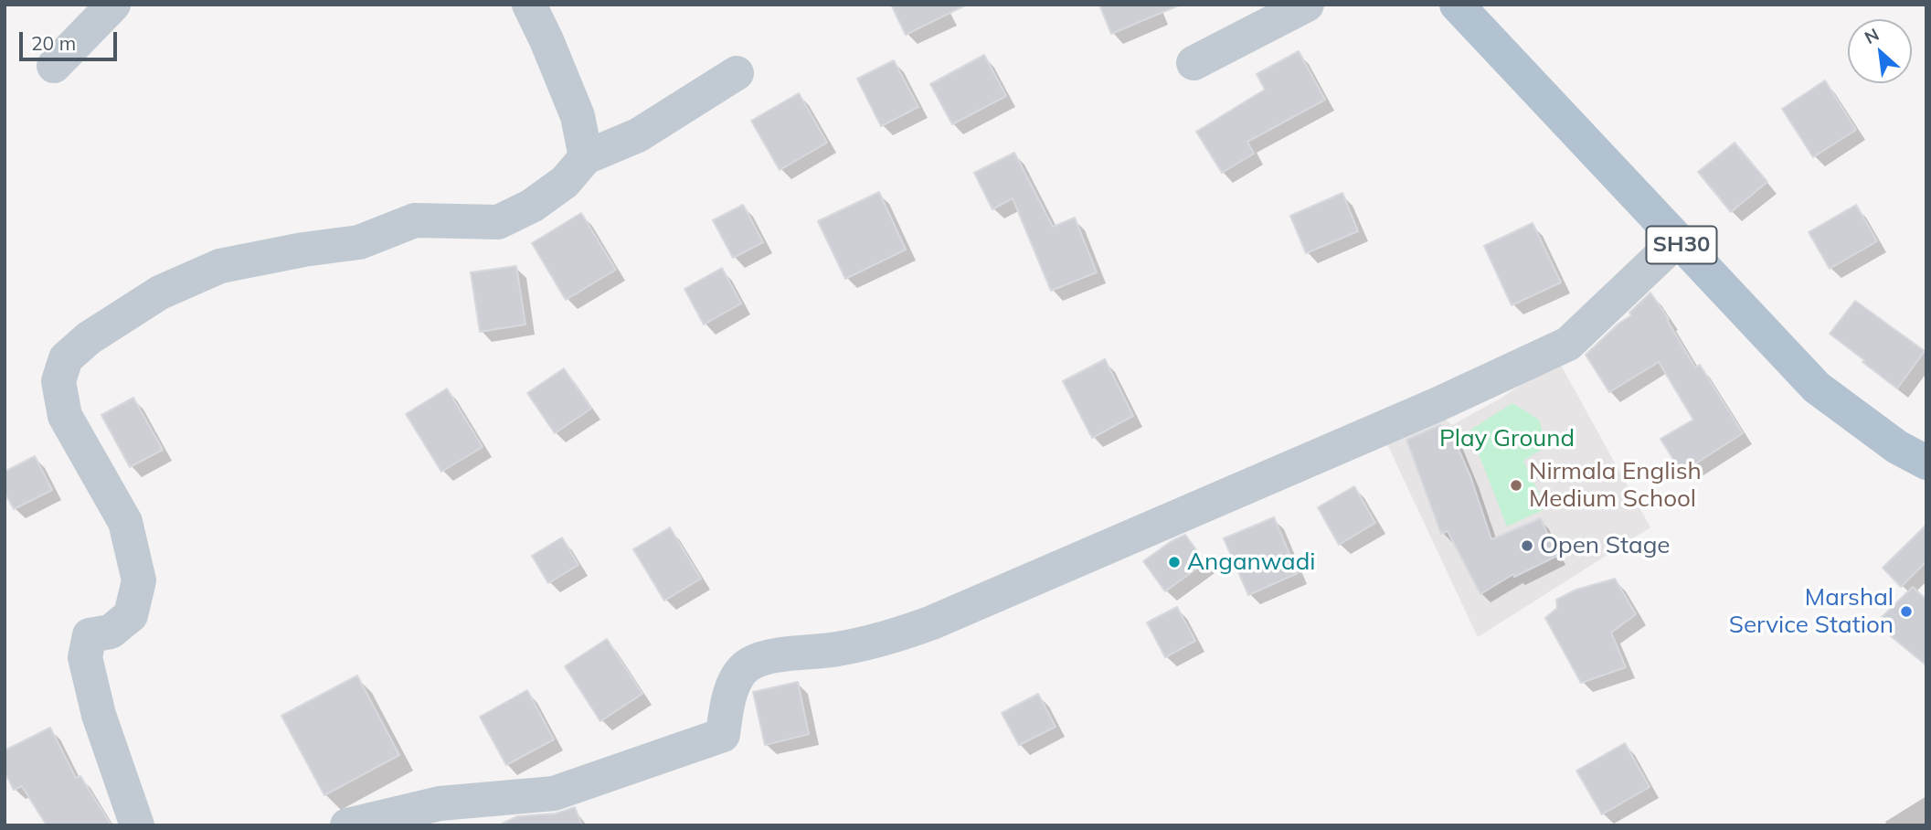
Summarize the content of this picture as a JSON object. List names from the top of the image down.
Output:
{
  "streets": {
    "main road": ["SH30"]
  },
  "parks": ["Play Ground"],
  "places": [
    "Nirmala English Medium School",
    "Open Stage",
    "Anganwadi",
    "Marshal Service Station"
  ],
  "scale_bar": "20 m",
  "north": "top left"
}
